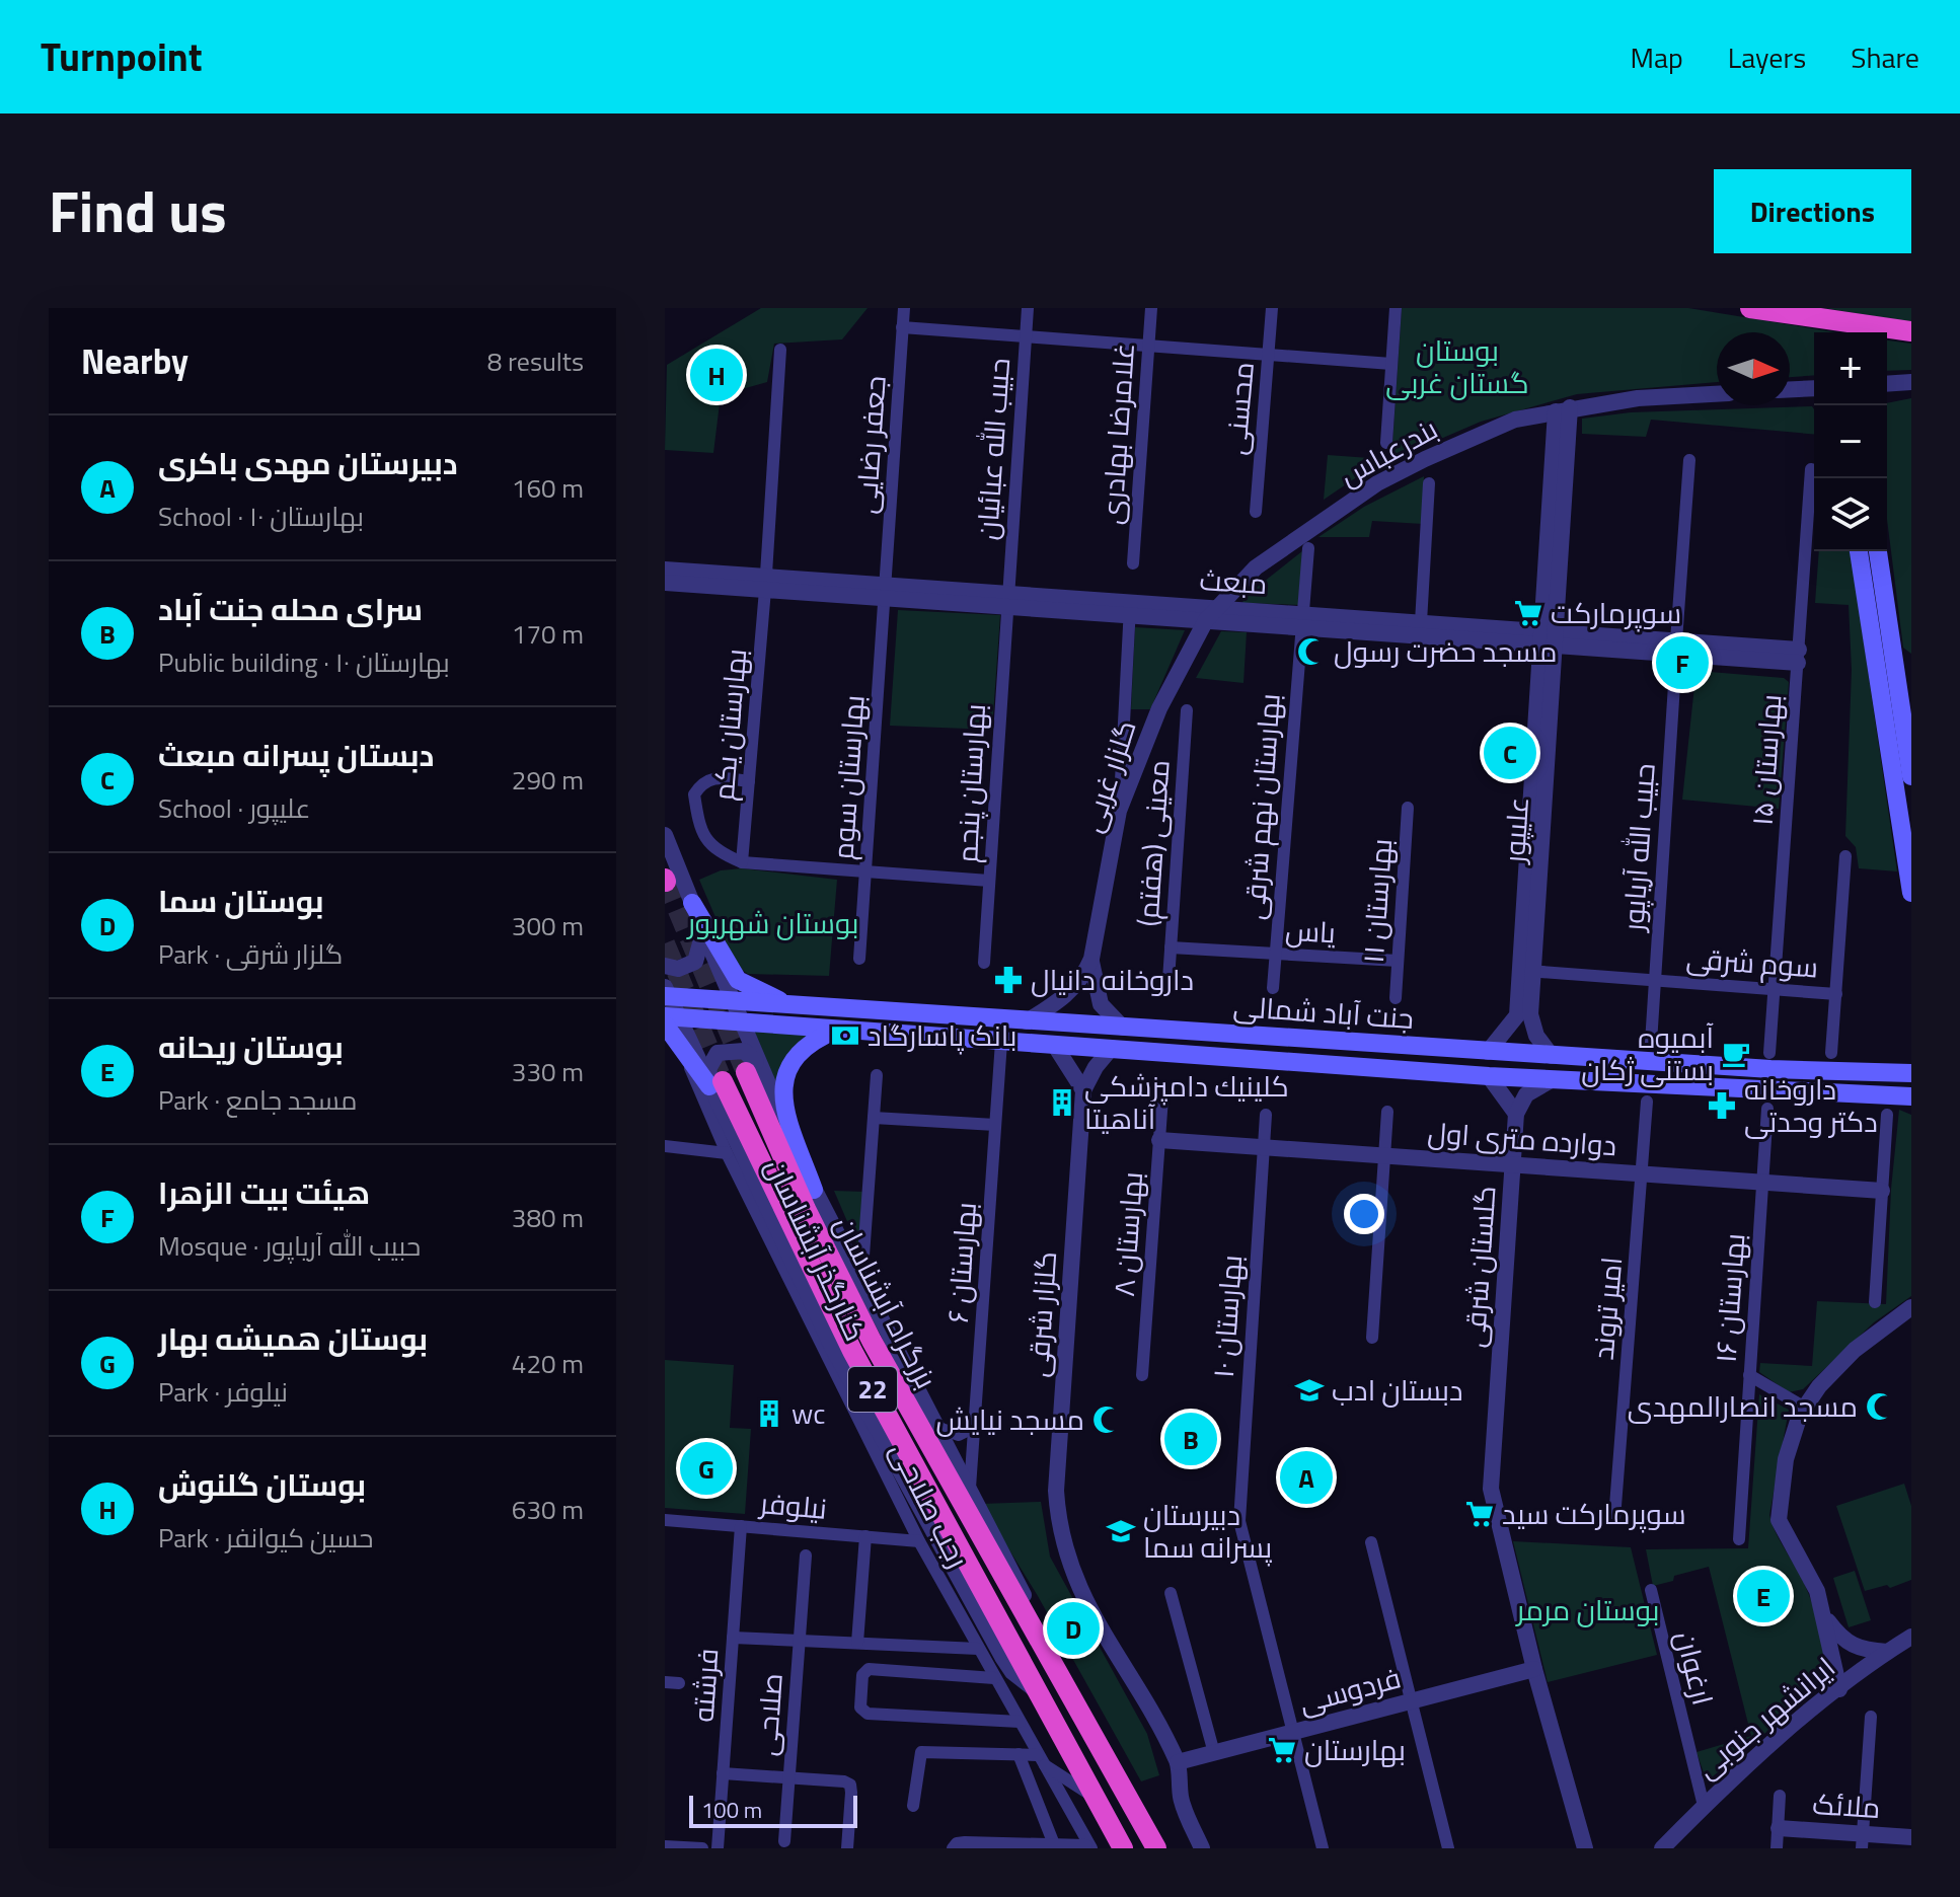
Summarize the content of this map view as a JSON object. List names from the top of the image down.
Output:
{
  "streets": {
    "highway": ["بزرگراه آبشناسان", "22"],
    "main road": ["جنت آباد شمالی"],
    "street": [
      "محسنی",
      "غلامرضا بهادری",
      "جعفر رضایی",
      "حبیب الله عبائیان",
      "بندرعباس",
      "مبعث",
      "بهارستان یکم",
      "بهارستان ۱۵",
      "گلزار غربی",
      "بهارستان سوم",
      "بهارستان پنجم",
      "بهارستان نهم شرقی",
      "علیپور",
      "معینی (هفتم)",
      "حبیب الله آریاپور",
      "بهارستان ۱۱",
      "یاس",
      "سوم شرقی",
      "دوارده متری اول",
      "بهارستان ۸",
      "بهارستان ۶",
      "گلستان شرقی",
      "بهارستان ۱۶",
      "امیر تروند",
      "گلزار شرقی",
      "بهارستان ۱۰",
      "رجب صلاحی",
      "نیلوفر",
      "ارغوان",
      "فرشته",
      "فردوسی",
      "صلاحی",
      "ایرانشهر جنوبی",
      "ملائک"
    ]
  },
  "crossings": [
    ["جعفر رضایی", "مبعث"],
    ["جعفر رضایی", "بهارستان سوم"],
    ["حبیب الله عبائیان", "مبعث"],
    ["حبیب الله عبائیان", "بهارستان پنجم"],
    ["بندرعباس", "مبعث"],
    ["بندرعباس", "گلزار غربی"],
    ["بندرعباس", "علیپور"],
    ["مبعث", "بهارستان یکم"],
    ["مبعث", "بهارستان ۱۵"],
    ["مبعث", "گلزار غربی"],
    ["مبعث", "بهارستان سوم"],
    ["مبعث", "بهارستان پنجم"],
    ["مبعث", "بهارستان نهم شرقی"],
    ["مبعث", "علیپور"],
    ["مبعث", "حبیب الله آریاپور"],
    ["بهارستان ۱۵", "سوم شرقی"],
    ["گلزار غربی", "جنت آباد شمالی"],
    ["بهارستان نهم شرقی", "یاس"],
    ["علیپور", "سوم شرقی"],
    ["علیپور", "جنت آباد شمالی"],
    ["معینی (هفتم)", "یاس"],
    ["حبیب الله آریاپور", "سوم شرقی"],
    ["بهارستان ۱۱", "یاس"],
    ["جنت آباد شمالی", "بهارستان ۶"],
    ["جنت آباد شمالی", "گلزار شرقی"],
    ["دوارده متری اول", "بهارستان ۸"],
    ["دوارده متری اول", "گلستان شرقی"],
    ["دوارده متری اول", "بهارستان ۱۶"],
    ["دوارده متری اول", "امیر تروند"],
    ["دوارده متری اول", "بهارستان ۱۰"],
    ["گلستان شرقی", "فردوسی"],
    ["گلزار شرقی", "فردوسی"],
    ["بهارستان ۱۰", "فردوسی"],
    ["رجب صلاحی", "نیلوفر"],
    ["نیلوفر", "فرشته"],
    ["ارغوان", "ایرانشهر جنوبی"]
  ],
  "parks": ["بوستان گستان غربی", "بوستان شهریور", "بوستان مرمر"],
  "places": {
    "supermarket": ["سوپرمارکت", "سوپرمارکت سید", "بهارستان"],
    "mosque": ["مسجد حضرت رسول", "مسجد انصارالمهدی", "مسجد نیایش"],
    "pharmacy": ["داروخانه دانیال", "داروخانه دکتر وحدتی"],
    "bank": ["بانک پاسارگاد"],
    "cafe": ["آبمیوه بستنی ژکان"],
    "building": ["كلينيك دامپزشكی آناهيتا", "wc"],
    "school or university": ["دبستان ادب", "دبیرستان پسرانه سما"]
  },
  "scale_bar": "100 m",
  "north": "right",
  "page": {
    "header": "Turnpoint",
    "nav": ["Map", "Layers", "Share"],
    "title": "Find us",
    "buttons": "Directions",
    "heading": ["Nearby", "8 results"],
    "map_buttons": ["+", "−"],
    "pins": [
      "H",
      "F",
      "C",
      "B",
      "G",
      "A",
      "E",
      "D"
    ],
    "list": [
      {
        "mark": "A",
        "name": "دبیرستان مهدی باکری",
        "note": "School · بهارستان ۱۰",
        "value": "160 m"
      },
      {
        "mark": "B",
        "name": "سرای محله جنت آباد",
        "note": "Public building · بهارستان ۱۰",
        "value": "170 m"
      },
      {
        "mark": "C",
        "name": "دبستان پسرانه مبعث",
        "note": "School · علیپور",
        "value": "290 m"
      },
      {
        "mark": "D",
        "name": "بوستان سما",
        "note": "Park · گلزار شرقی",
        "value": "300 m"
      },
      {
        "mark": "E",
        "name": "بوستان ریحانه",
        "note": "Park · مسجد جامع",
        "value": "330 m"
      },
      {
        "mark": "F",
        "name": "هیئت بیت الزهرا",
        "note": "Mosque · حبیب الله آریاپور",
        "value": "380 m"
      },
      {
        "mark": "G",
        "name": "بوستان همیشه بهار",
        "note": "Park · نیلوفر",
        "value": "420 m"
      },
      {
        "mark": "H",
        "name": "بوستان گلنوش",
        "note": "Park · حسین کیوانفر",
        "value": "630 m"
      }
    ],
    "scale": "100 m"
  }
}
